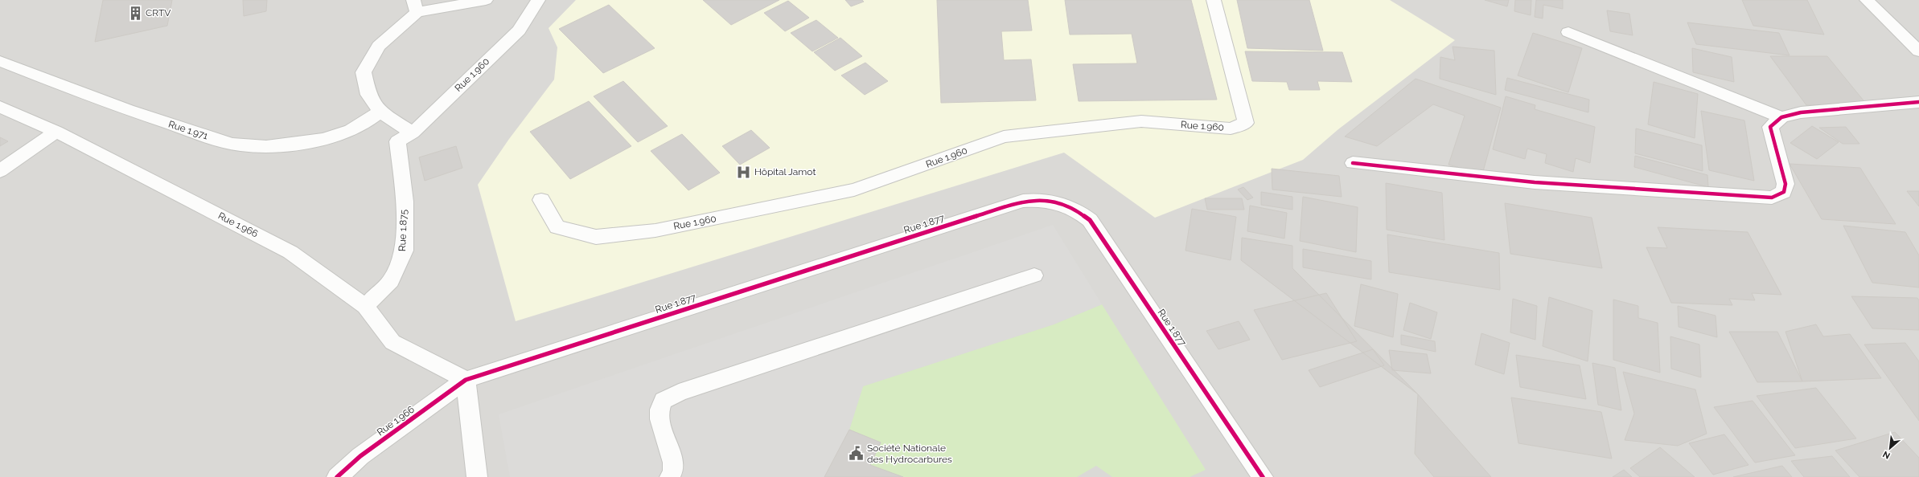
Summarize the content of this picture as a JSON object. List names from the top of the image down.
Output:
{
  "streets": {
    "street": [
      "Rue 1.960",
      "Rue 1.971",
      "Rue 1.877",
      "Rue 1.966",
      "Rue 1.875"
    ]
  },
  "crossings": [
    ["Rue 1.960", "Rue 1.875"],
    ["Rue 1.877", "Rue 1.966"],
    ["Rue 1.966", "Rue 1.875"]
  ],
  "places": {
    "building": ["CRTV"],
    "hospital": ["Hôpital Jamot"],
    "public building": ["Société Nationale des Hydrocarbures"]
  },
  "north": "bottom left"
}
